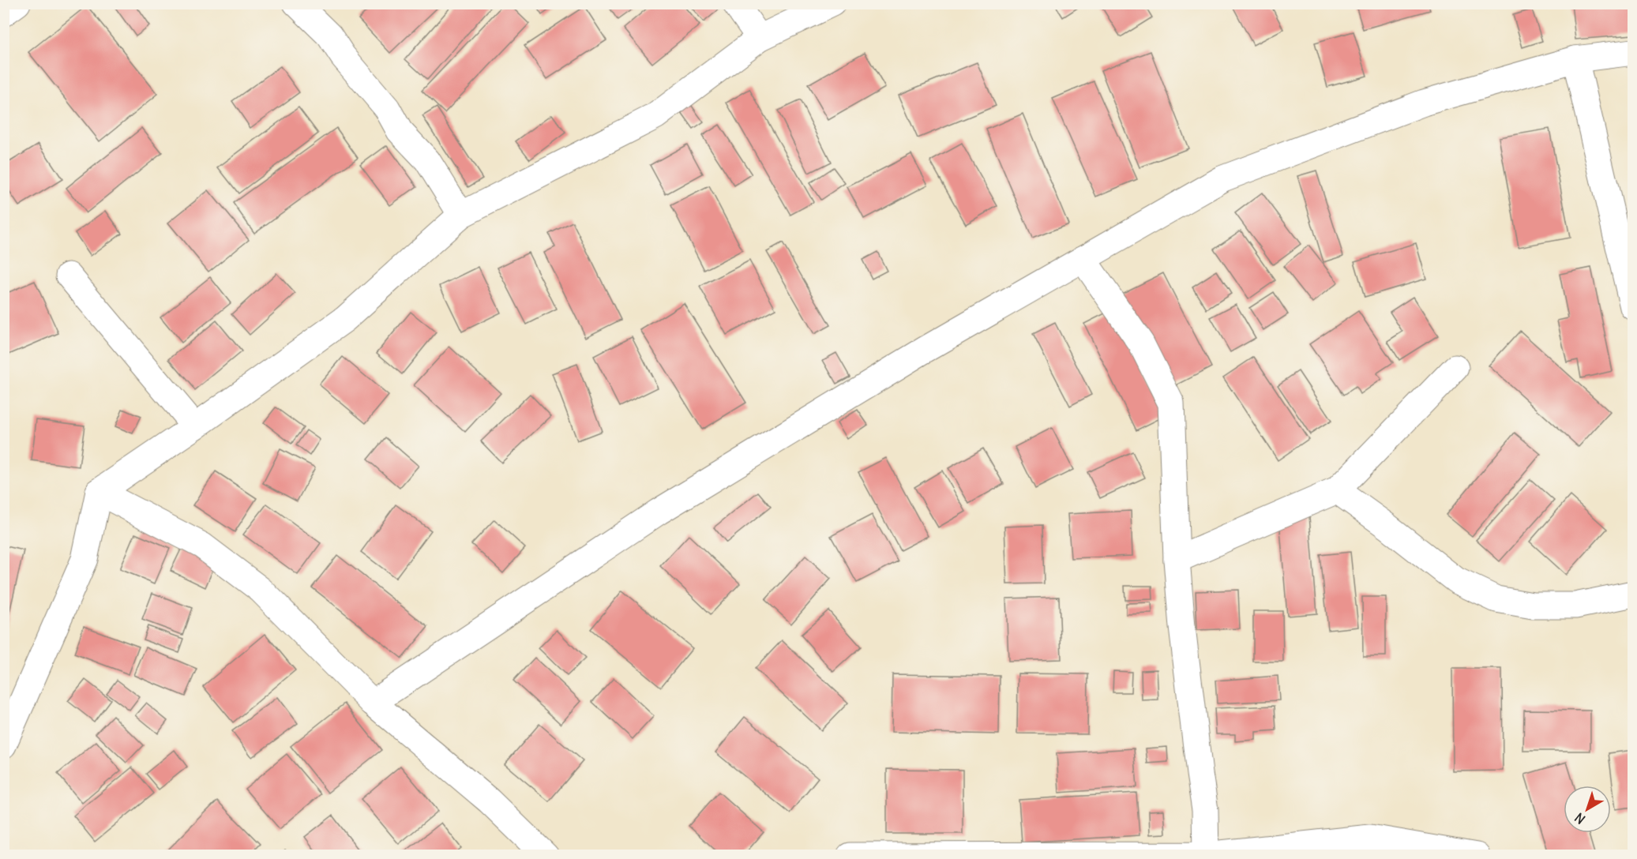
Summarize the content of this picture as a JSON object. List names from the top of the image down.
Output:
{
  "north": "bottom left"
}
